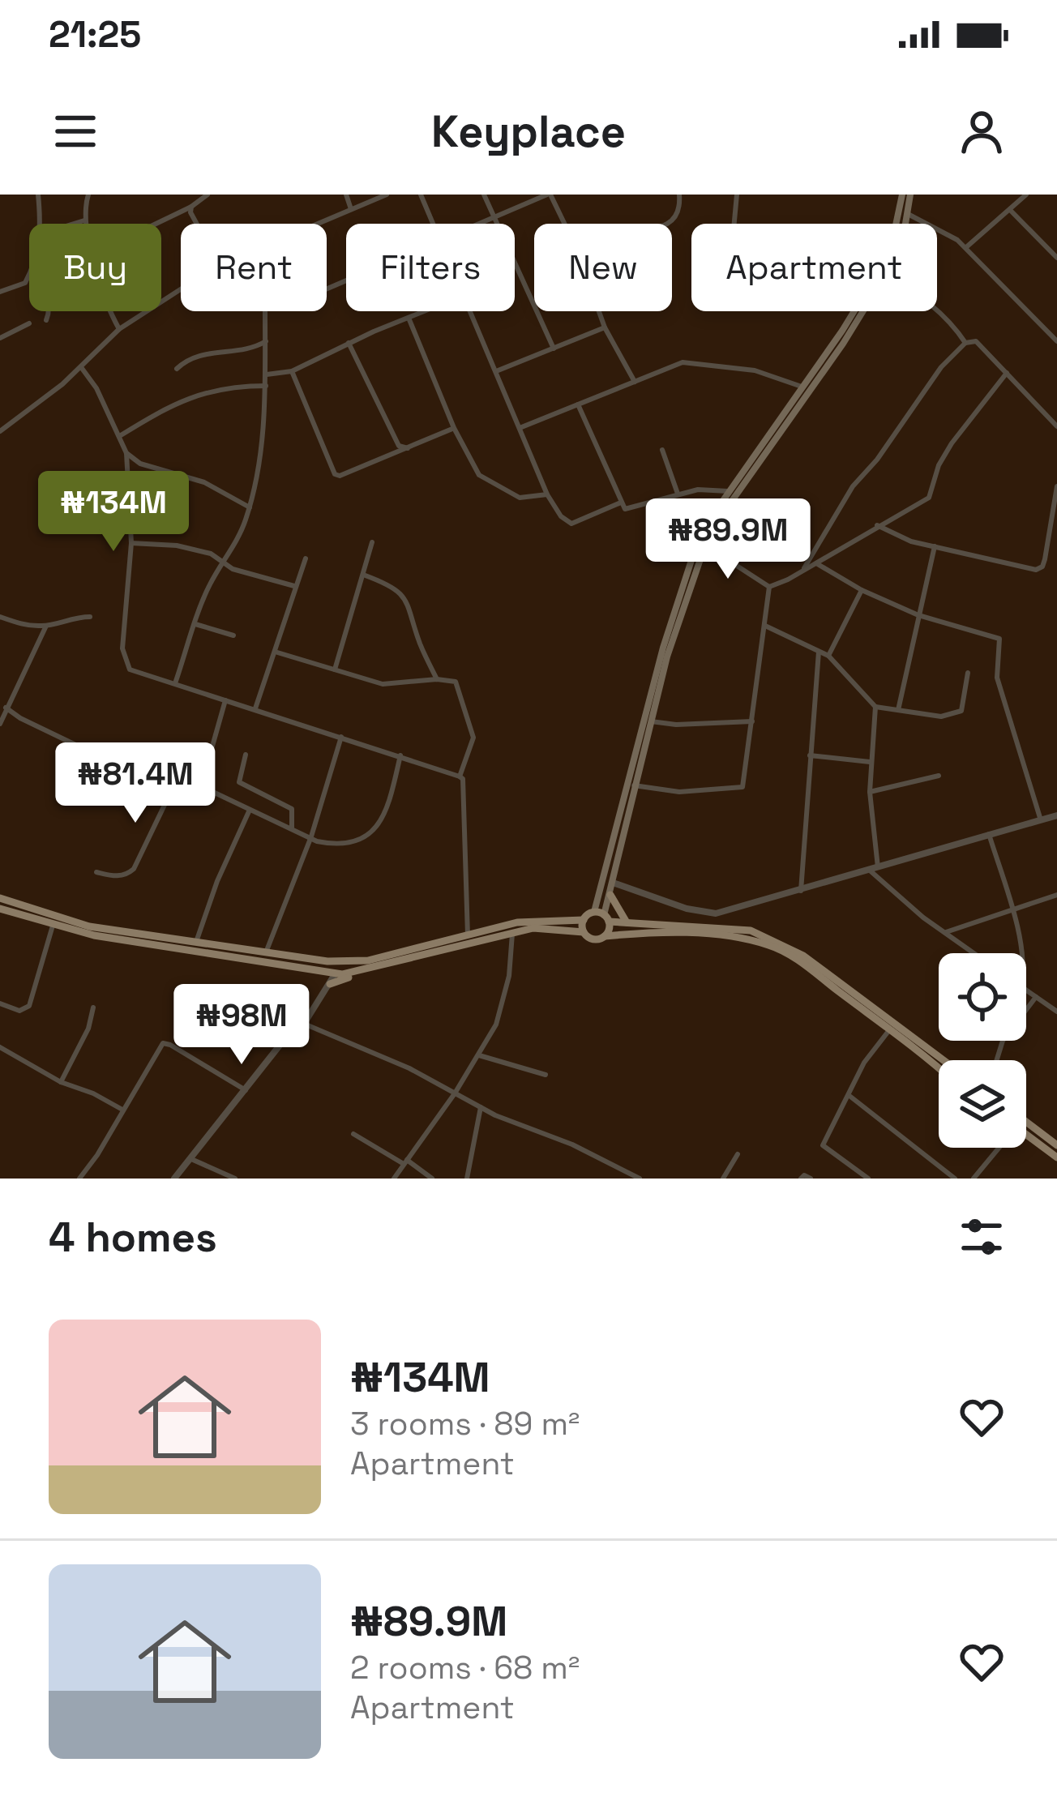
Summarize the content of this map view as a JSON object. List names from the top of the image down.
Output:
{
  "page": {
    "status": "21:25",
    "header": "Keyplace",
    "chip": [
      "Buy",
      "Rent",
      "Filters",
      "New",
      "Apartment"
    ],
    "price": [
      "₦134M",
      "₦89.9M",
      "₦81.4M",
      "₦98M"
    ],
    "heading": "4 homes",
    "list": [
      {
        "name": "₦134M",
        "note": "3 rooms · 89 m² · Apartment"
      },
      {
        "name": "₦89.9M",
        "note": "2 rooms · 68 m² · Apartment"
      }
    ]
  }
}
